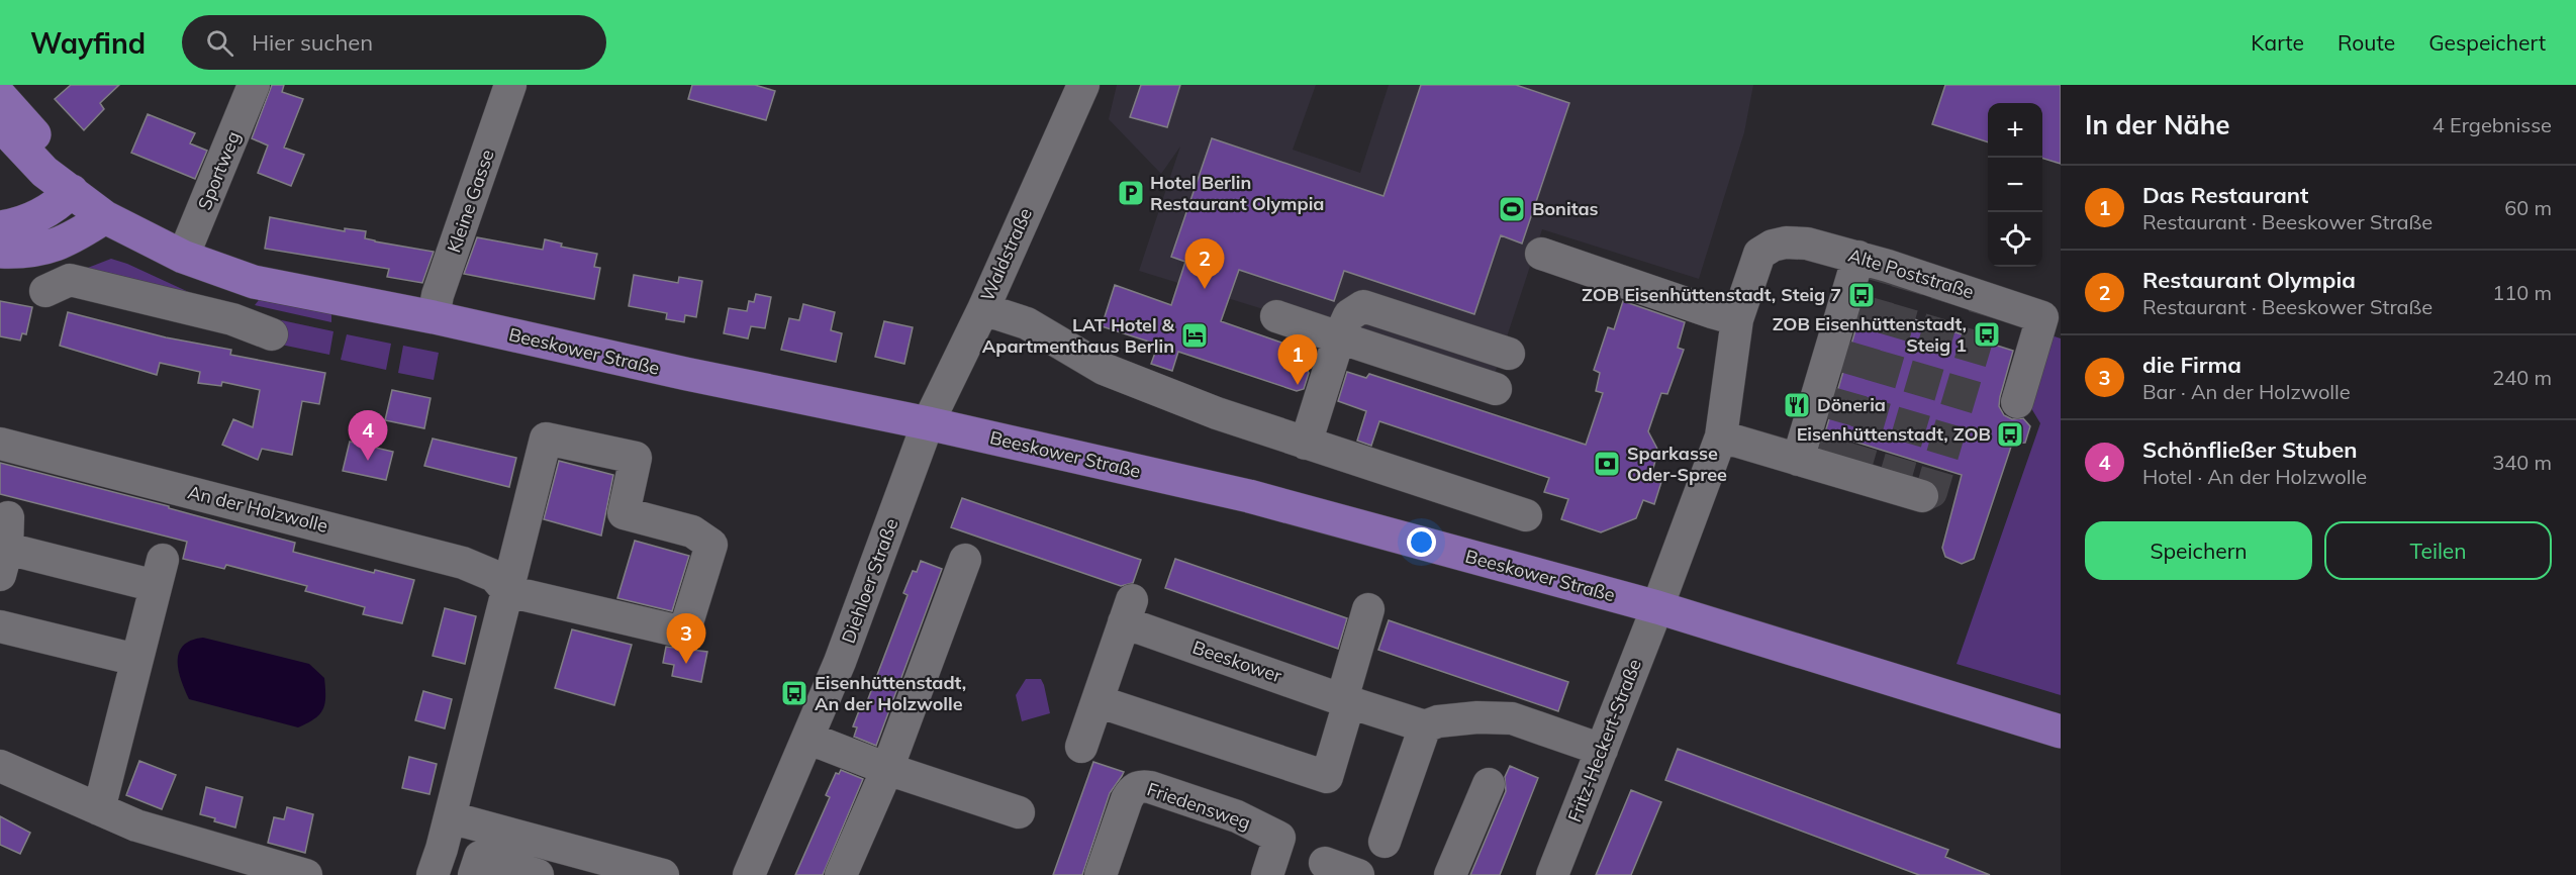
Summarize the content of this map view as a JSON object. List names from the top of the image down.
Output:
{
  "streets": {
    "main road": ["Beeskower Straße"],
    "street": [
      "Sportweg",
      "Kleine Gasse",
      "Waldstraße",
      "Alte Poststraße",
      "An der Holzwolle",
      "Diehloer Straße",
      "Beeskower",
      "Fritz-Heckert-Straße",
      "Friedensweg"
    ]
  },
  "crossings": [
    ["Sportweg", "Beeskower Straße"],
    ["Kleine Gasse", "Beeskower Straße"],
    ["Waldstraße", "Beeskower Straße"],
    ["Waldstraße", "Diehloer Straße"],
    ["Alte Poststraße", "Beeskower Straße"],
    ["Alte Poststraße", "Fritz-Heckert-Straße"],
    ["Beeskower Straße", "Diehloer Straße"],
    ["Beeskower Straße", "Fritz-Heckert-Straße"]
  ],
  "places": {
    "parking": ["Hotel Berlin Restaurant Olympia"],
    "sports": ["Bonitas"],
    "bus stop": [
      "ZOB Eisenhüttenstadt, Steig 7",
      "ZOB Eisenhüttenstadt, Steig 1",
      "Eisenhüttenstadt, ZOB",
      "Eisenhüttenstadt, An der Holzwolle"
    ],
    "hotel": ["LAT Hotel & Apartmenthaus Berlin"],
    "restaurant": ["Döneria"],
    "bank": ["Sparkasse Oder-Spree"]
  },
  "page": {
    "header": "Wayfind",
    "search": "Hier suchen",
    "nav": ["Karte", "Route", "Gespeichert"],
    "heading": ["In der Nähe", "4 Ergebnisse"],
    "map_buttons": ["+", "−"],
    "list": [
      {
        "mark": "1",
        "name": "Das Restaurant",
        "note": "Restaurant · Beeskower Straße",
        "value": "60 m"
      },
      {
        "mark": "2",
        "name": "Restaurant Olympia",
        "note": "Restaurant · Beeskower Straße",
        "value": "110 m"
      },
      {
        "mark": "3",
        "name": "die Firma",
        "note": "Bar · An der Holzwolle",
        "value": "240 m"
      },
      {
        "mark": "4",
        "name": "Schönfließer Stuben",
        "note": "Hotel · An der Holzwolle",
        "value": "340 m"
      }
    ],
    "pins": [
      "2",
      "1",
      "4",
      "3"
    ],
    "buttons": ["Speichern", "Teilen"]
  }
}
